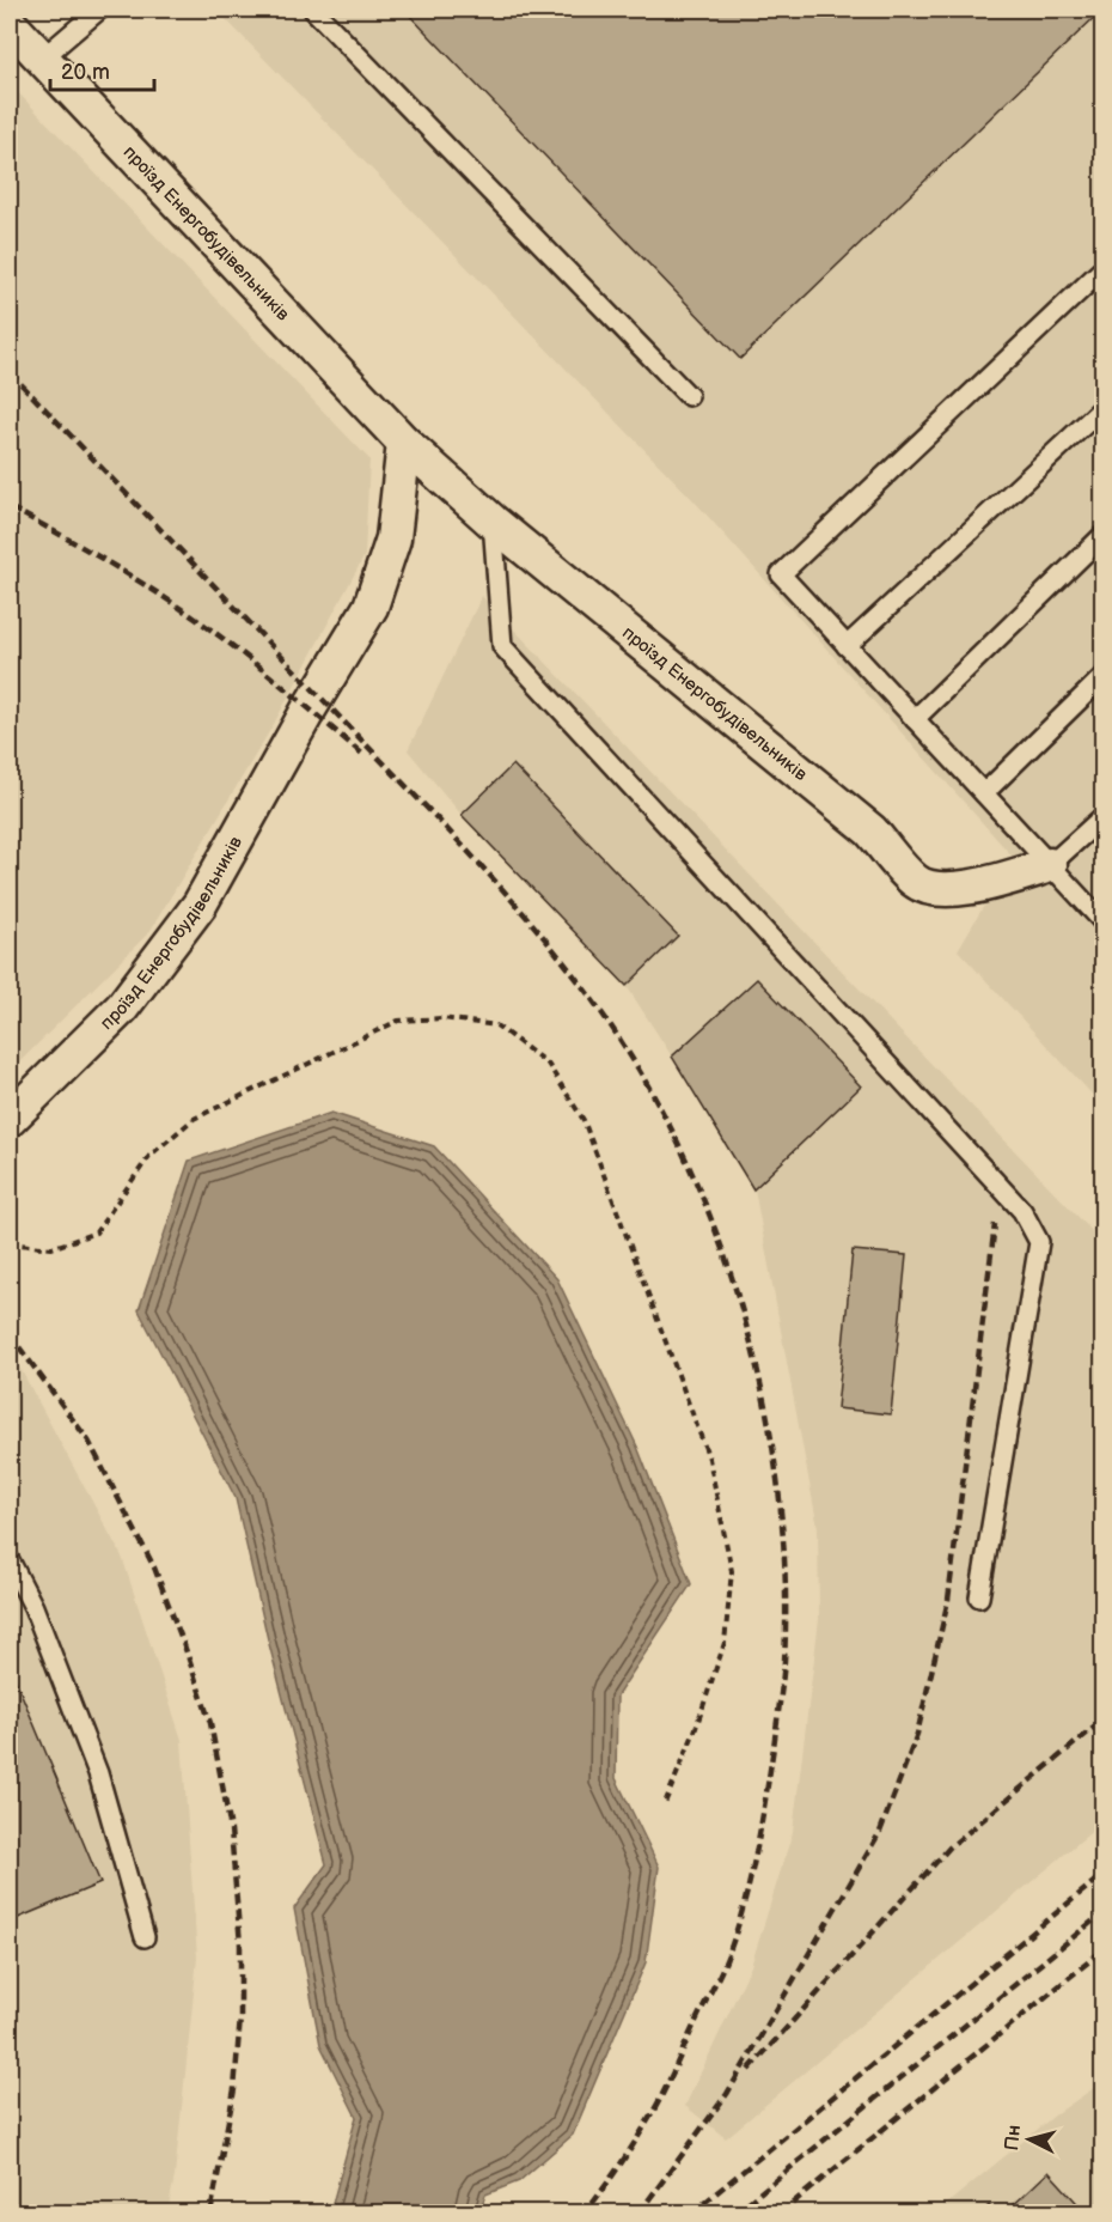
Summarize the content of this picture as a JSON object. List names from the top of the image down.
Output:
{
  "streets": {
    "street": ["проїзд Енергобудівельників"]
  },
  "scale_bar": "20 m",
  "north": "left"
}
